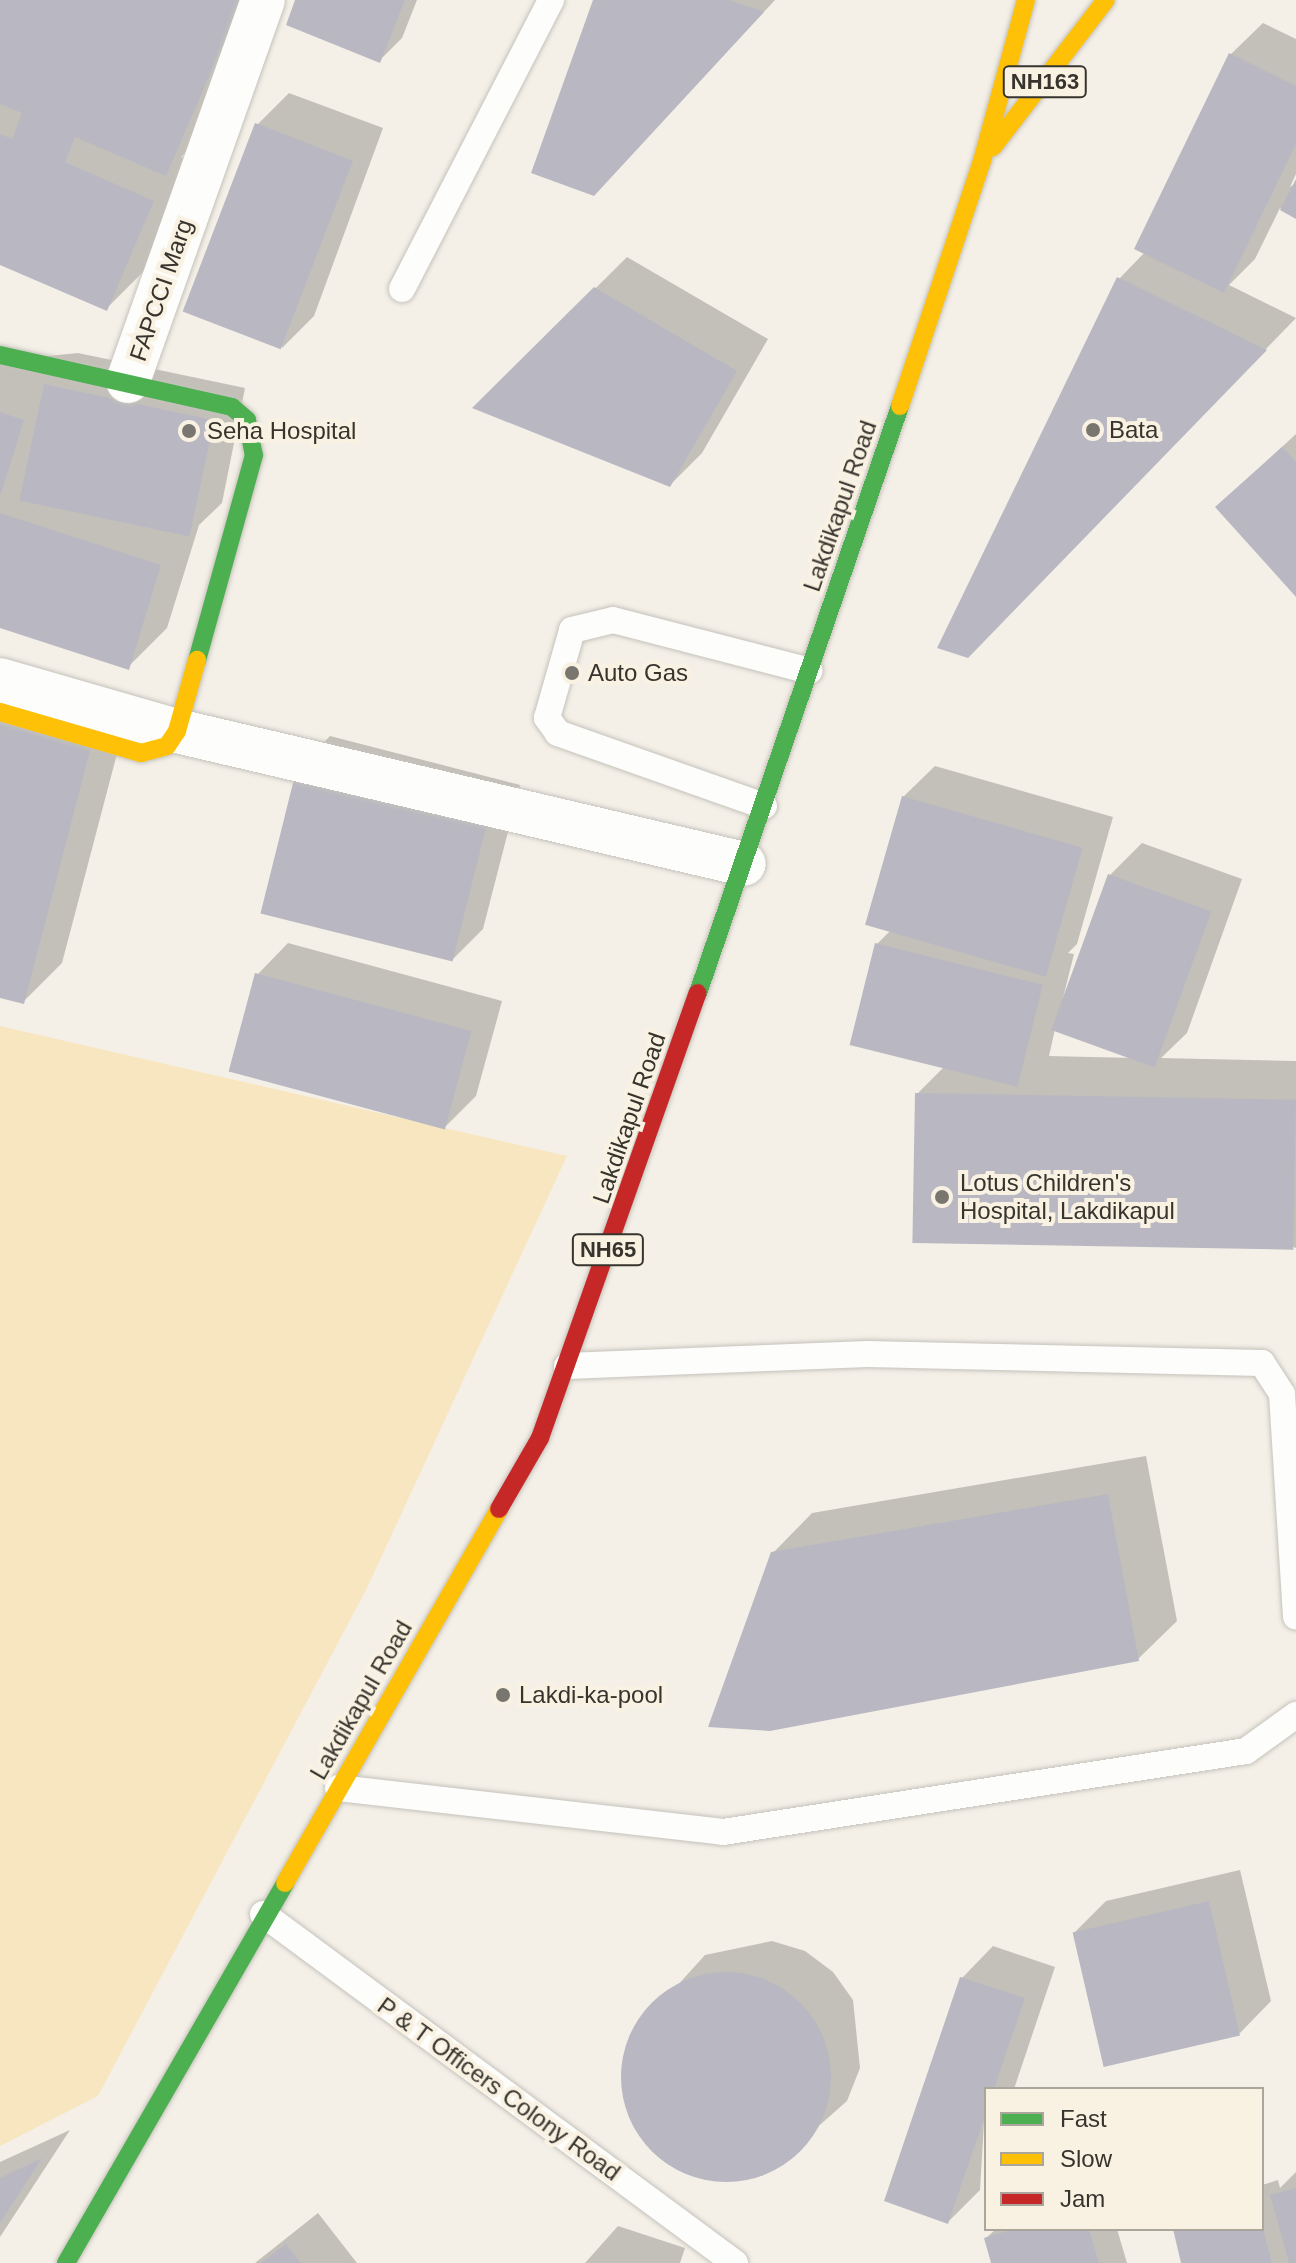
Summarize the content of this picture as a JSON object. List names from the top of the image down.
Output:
{
  "streets": {
    "main road": [
      "NH163",
      "FAPCCI Marg",
      "Lakdikapul Road",
      "NH65"
    ],
    "lane": ["P & T Officers Colony Road"]
  },
  "crossings": [
    ["NH163", "Lakdikapul Road"],
    ["Lakdikapul Road", "P & T Officers Colony Road"]
  ],
  "places": [
    "Bata",
    "Seha Hospital",
    "Auto Gas",
    "Lotus Children's Hospital, Lakdikapul",
    "Lakdi-ka-pool"
  ],
  "legend": ["Fast", "Slow", "Jam"]
}
